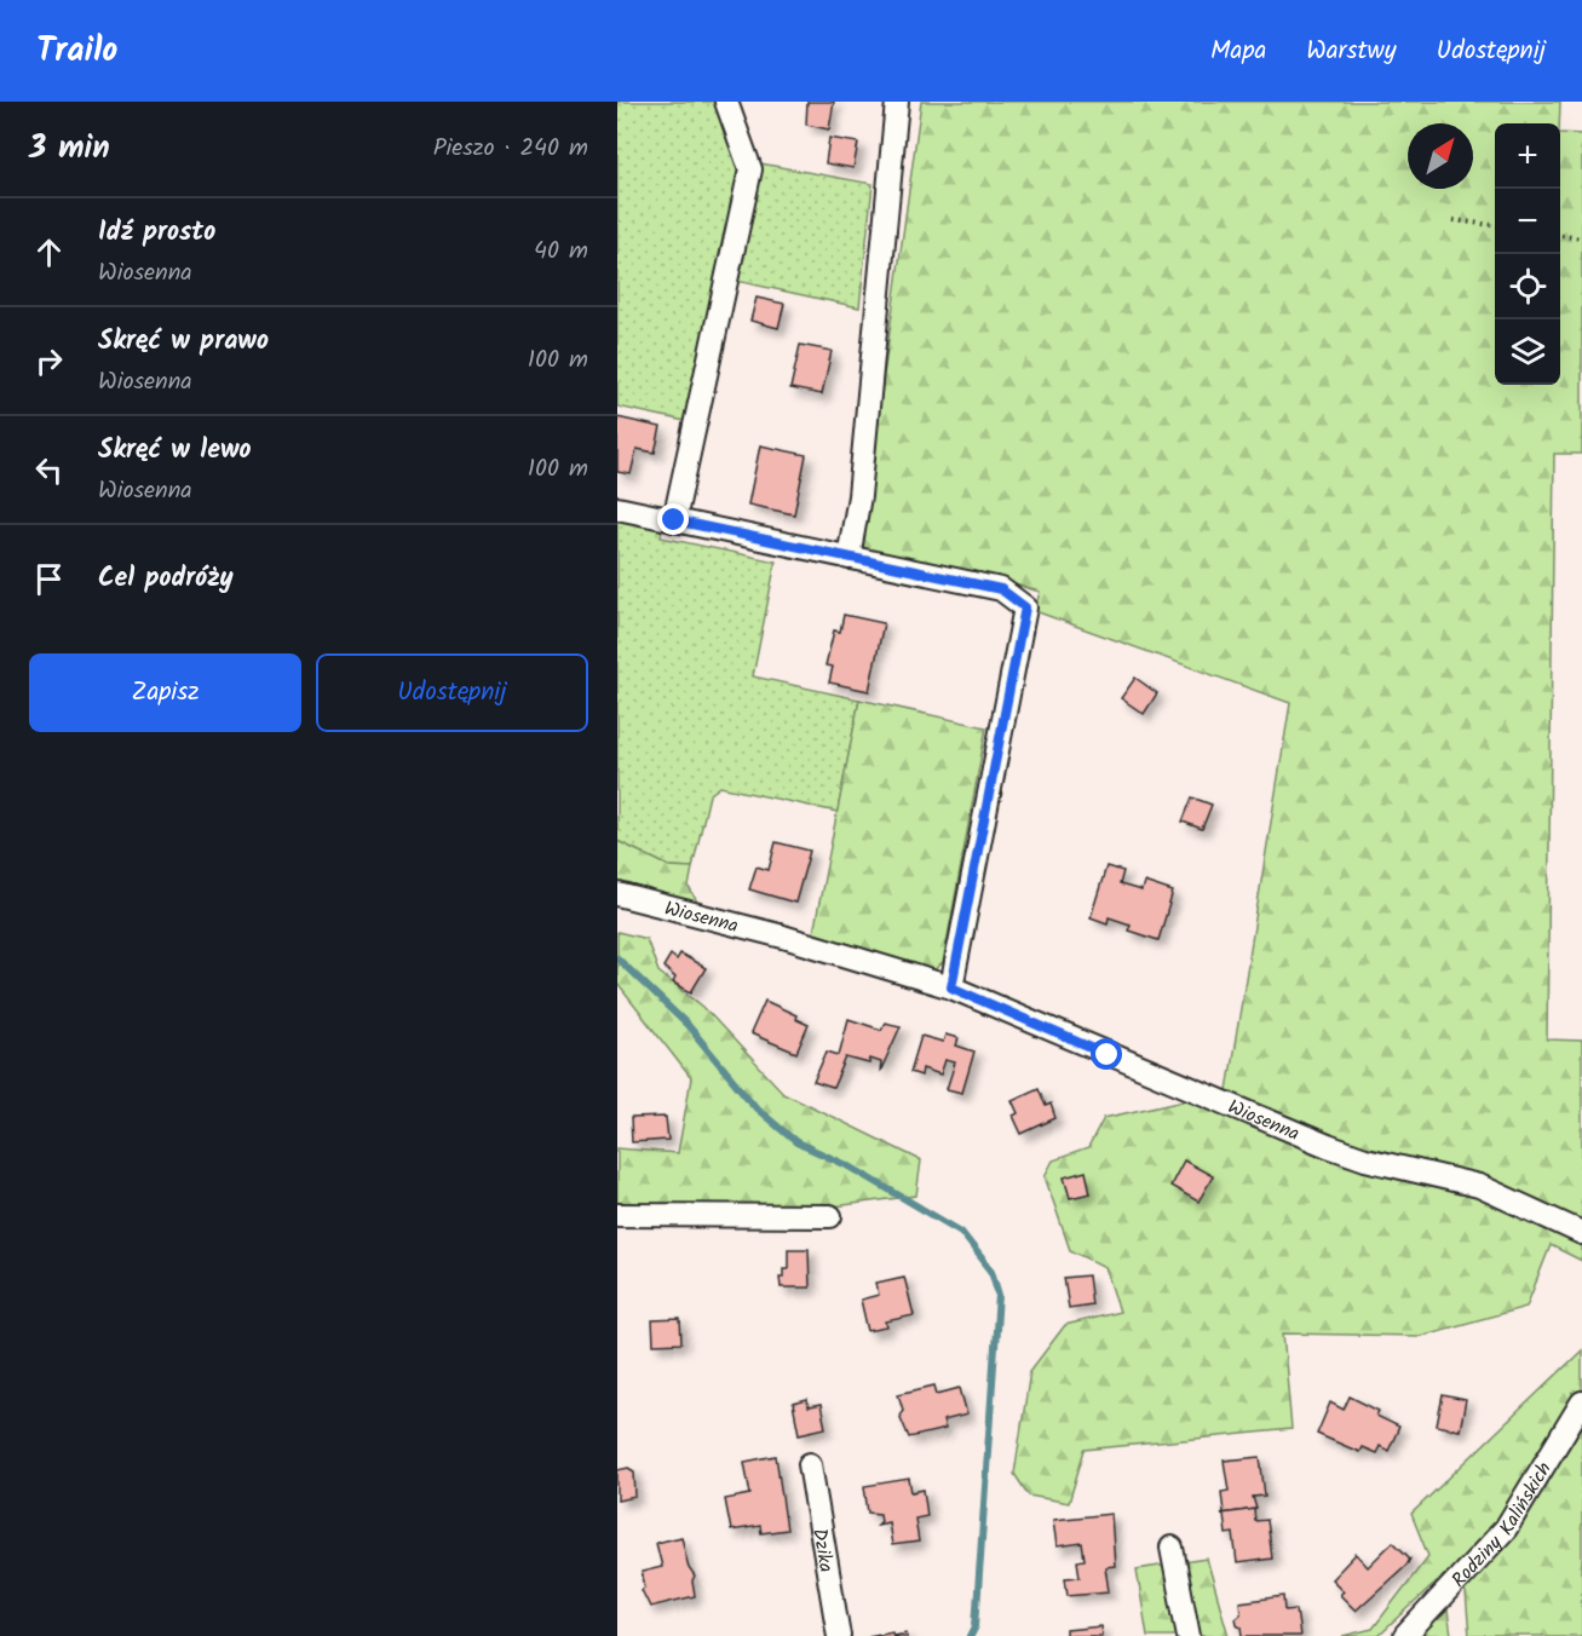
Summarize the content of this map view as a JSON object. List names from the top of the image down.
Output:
{
  "streets": {
    "street": ["Wiosenna", "Rodziny Kalińskich", "Dzika"]
  },
  "north": "top right",
  "page": {
    "header": "Trailo",
    "nav": ["Mapa", "Warstwy", "Udostępnij"],
    "heading": ["3 min", "Pieszo · 240 m"],
    "map_buttons": ["+", "−"],
    "list": [
      ["Idź prosto", "Wiosenna", "40 m"],
      ["Skręć w prawo", "Wiosenna", "100 m"],
      ["Skręć w lewo", "Wiosenna", "100 m"],
      "Cel podróży"
    ],
    "buttons": ["Zapisz", "Udostępnij"]
  }
}
